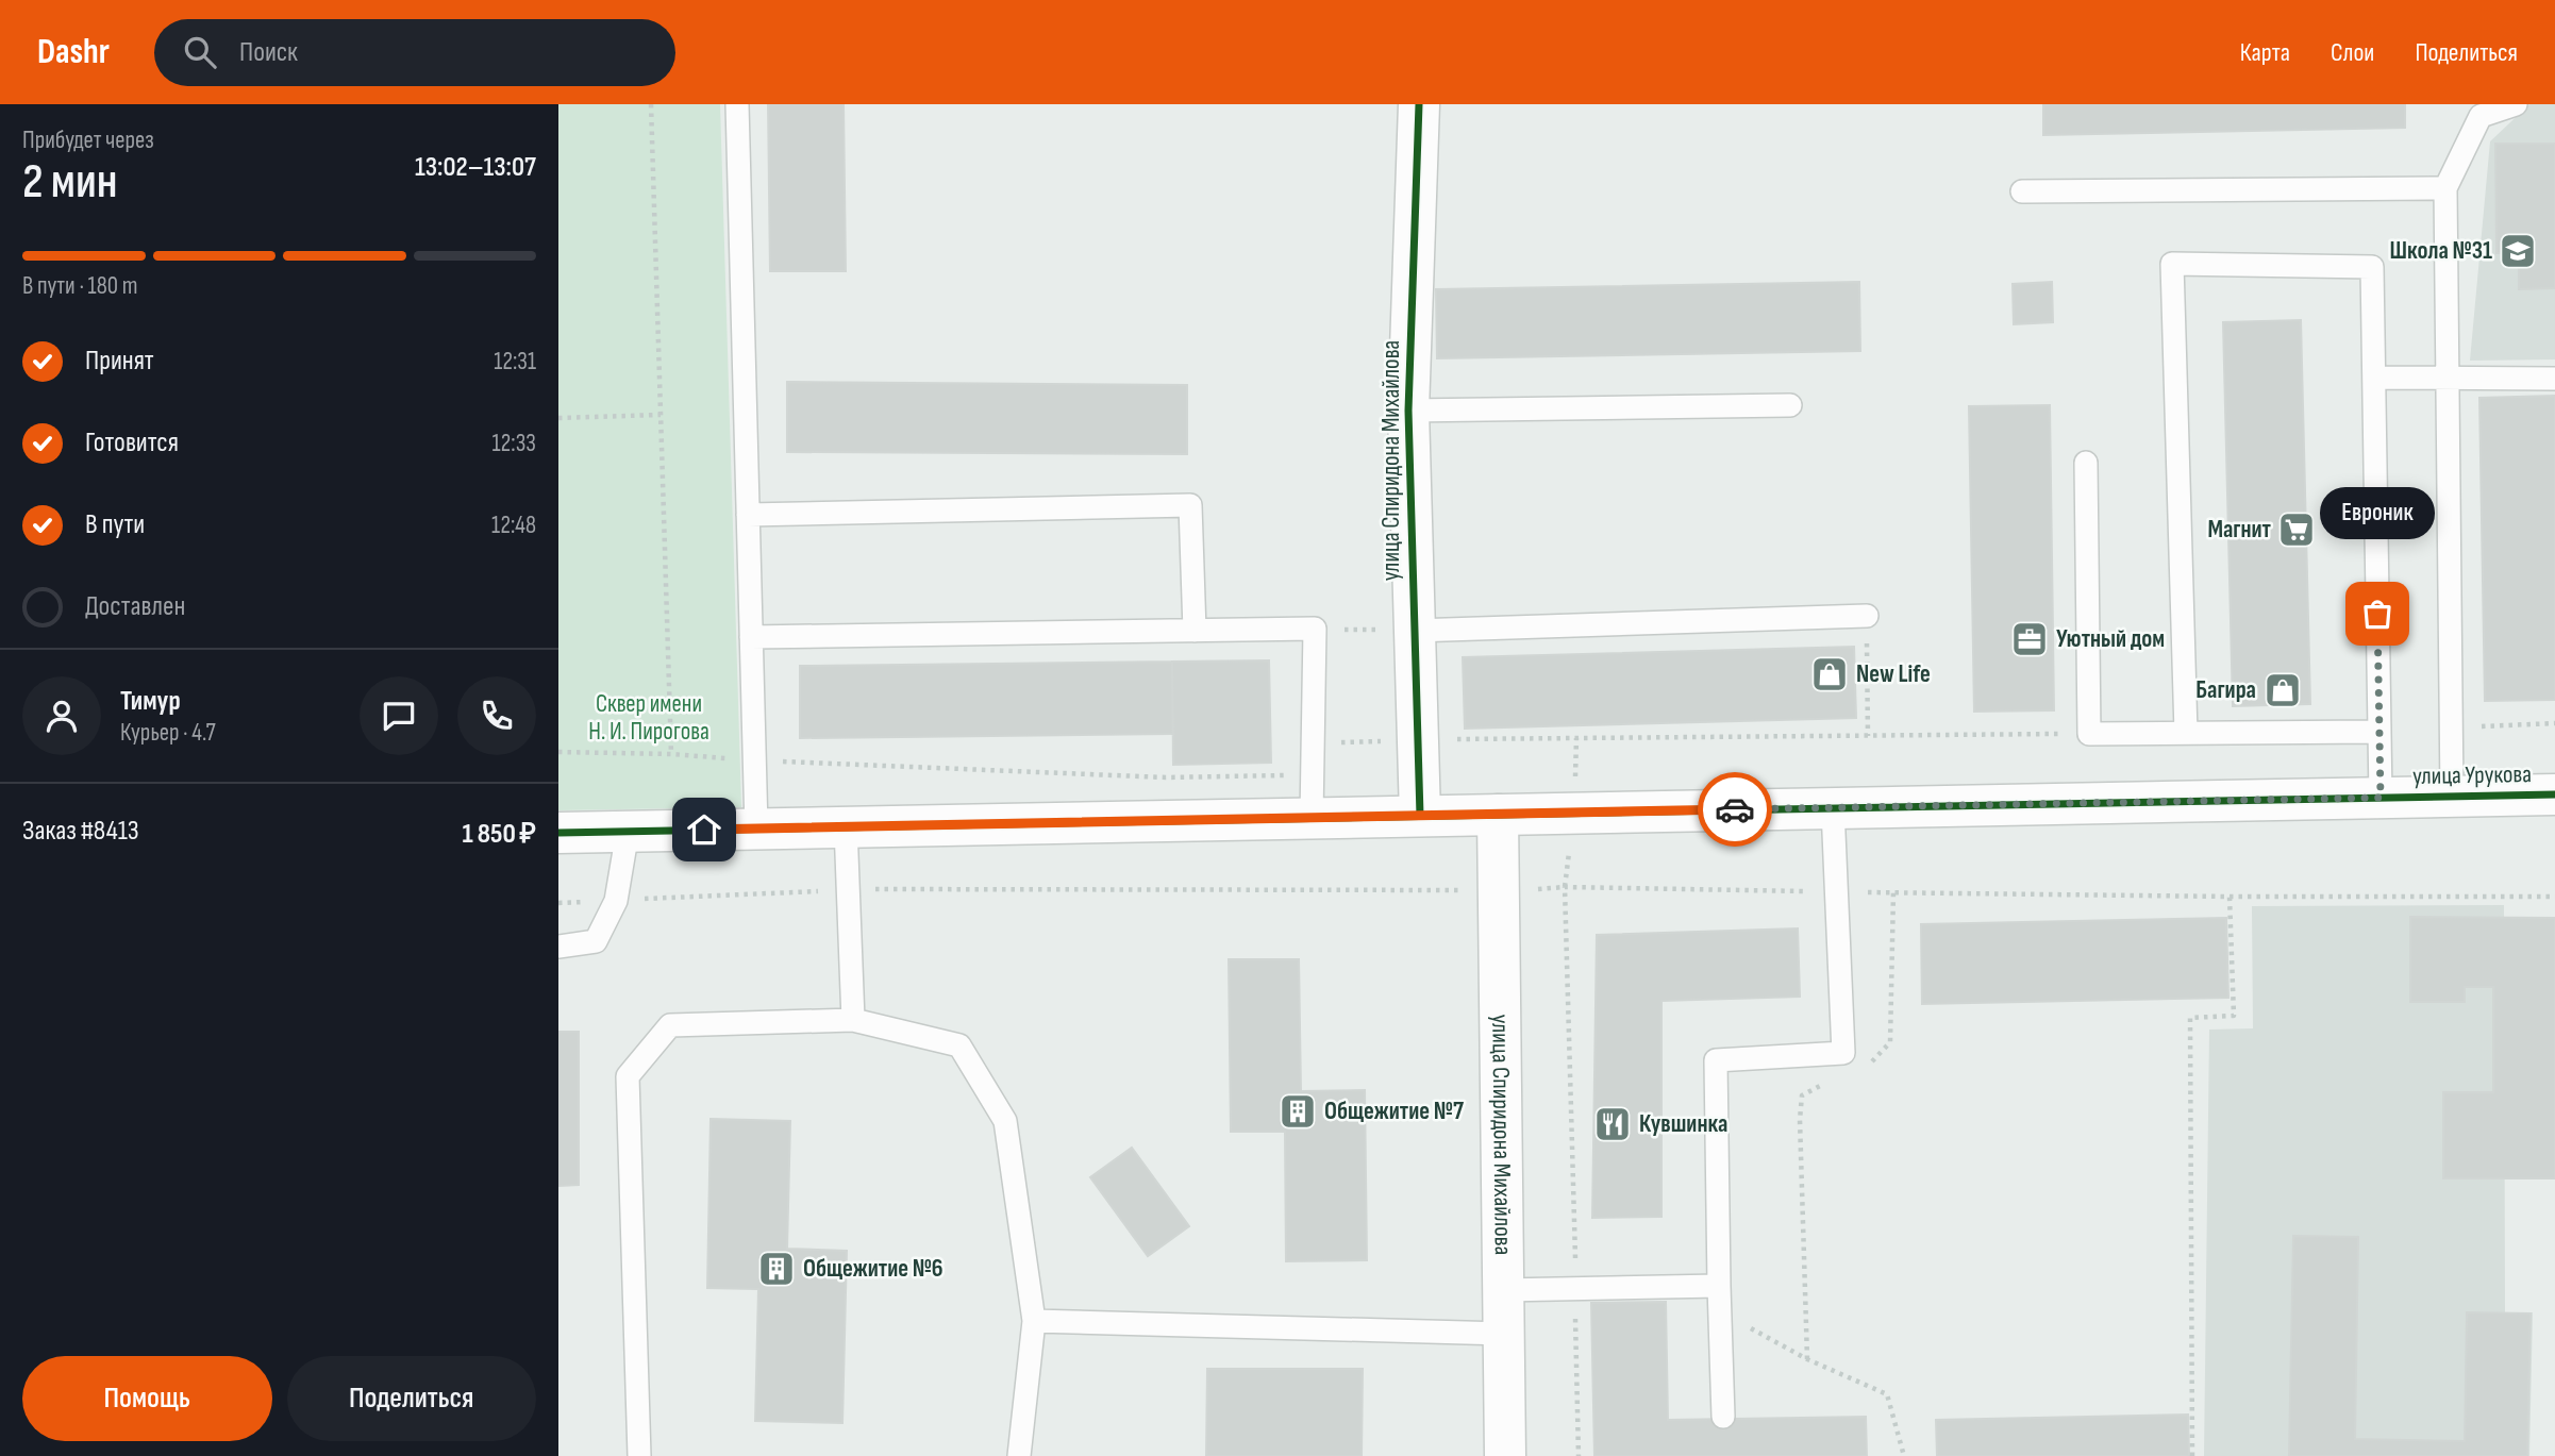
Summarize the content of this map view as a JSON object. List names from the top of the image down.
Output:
{
  "streets": {
    "street": ["улица Спиридона Михайлова", "улица Урукова"]
  },
  "crossings": [
    ["улица Спиридона Михайлова", "улица Урукова"]
  ],
  "parks": ["Сквер имени Н. И. Пирогова"],
  "places": {
    "school or university": ["Школа №31"],
    "supermarket": ["Магнит"],
    "other": ["Евроник"],
    "office": ["Уютный дом"],
    "shop": ["New Life", "Багира"],
    "building": ["Общежитие №7", "Общежитие №6"],
    "restaurant": ["Кувшинка"]
  },
  "page": {
    "header": "Dashr",
    "search": "Поиск",
    "nav": ["Карта", "Слои", "Поделиться"],
    "heading": ["2 мин", "Прибудет через", "13:02–13:07"],
    "panel": [
      "Тимур",
      "Курьер · 4.7",
      "Заказ #8413",
      "1 850 ₽"
    ],
    "bar": "В пути · 180 m",
    "list": [
      ["Принят", "12:31"],
      ["Готовится", "12:33"],
      ["В пути", "12:48"],
      "Доставлен"
    ],
    "bubble": "Евроник",
    "buttons": ["Помощь", "Поделиться"]
  }
}
